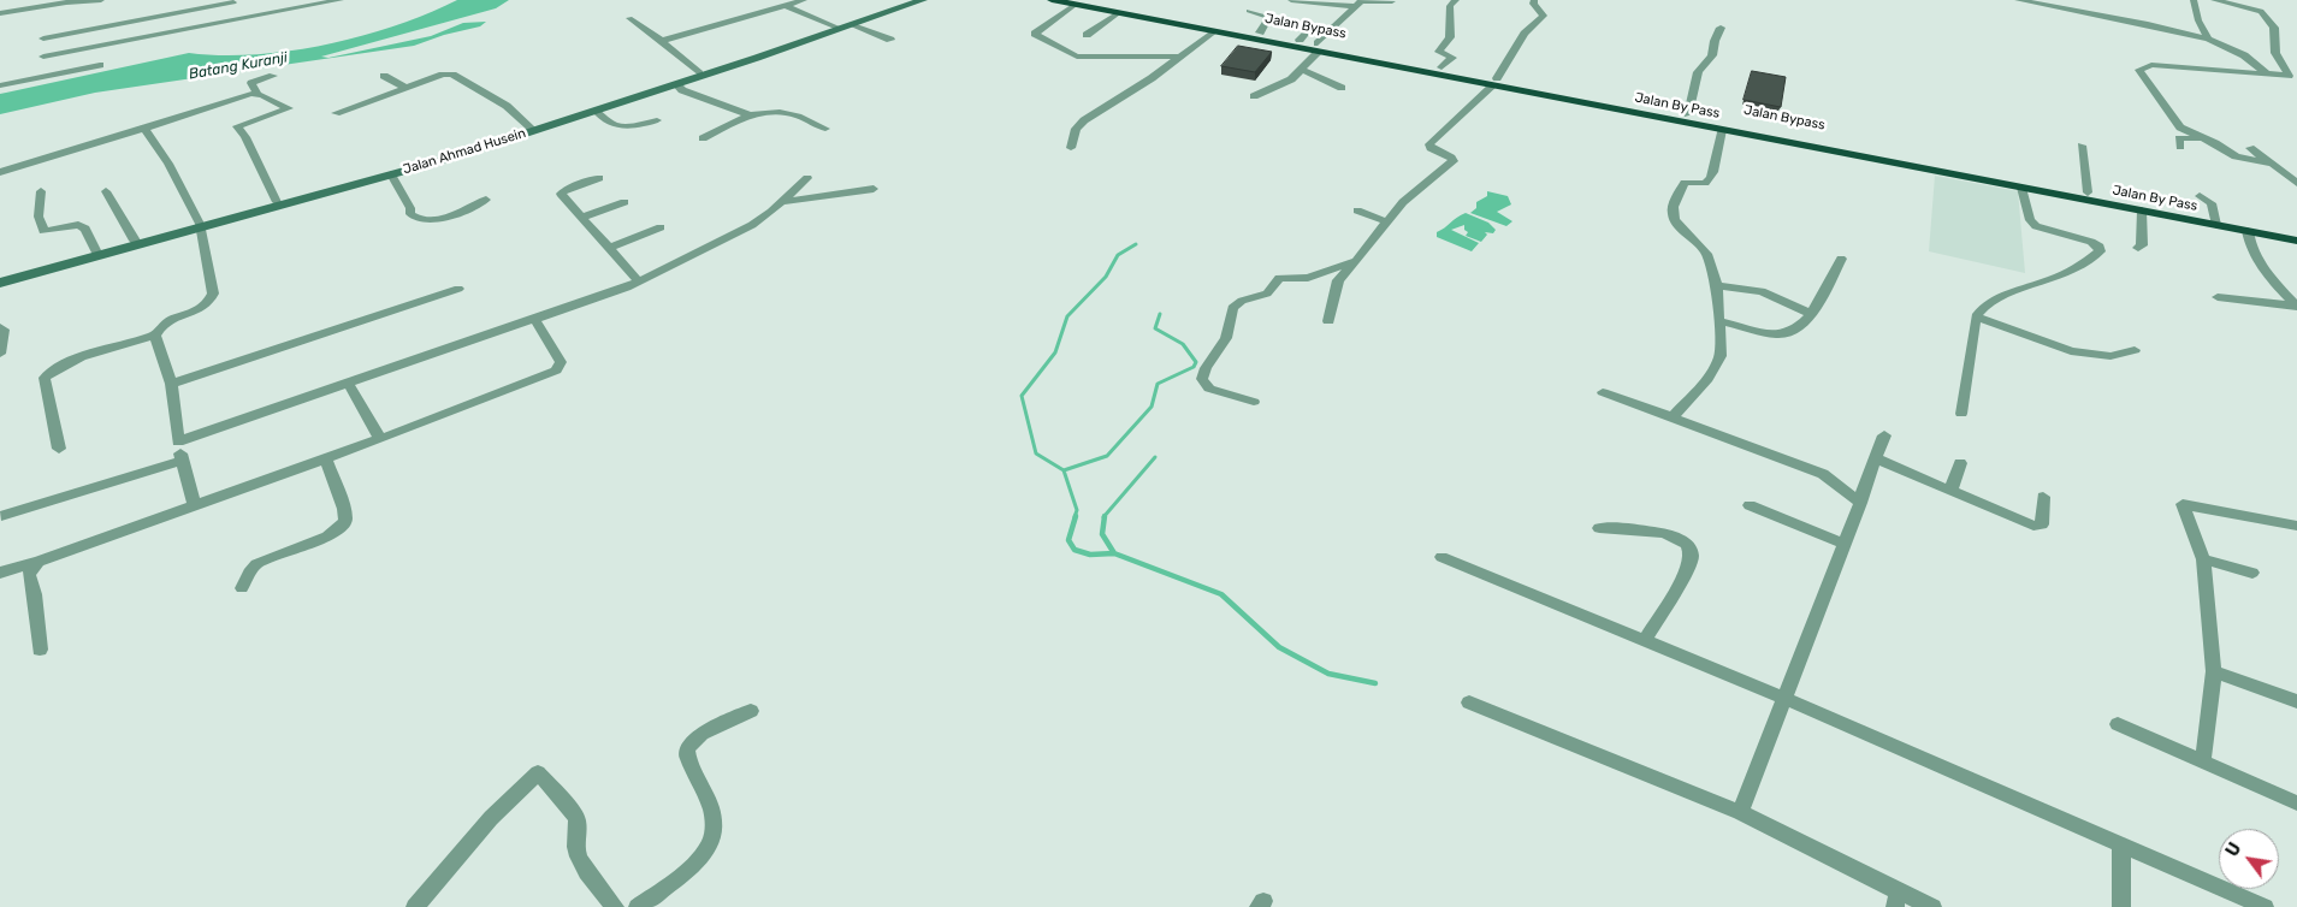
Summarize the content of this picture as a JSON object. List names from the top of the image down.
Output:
{
  "streets": {
    "highway": ["Jalan Bypass", "Jalan By Pass"],
    "main road": ["Jalan Ahmad Husein"]
  },
  "crossings": [
    ["Jalan Bypass", "Jalan By Pass"]
  ],
  "water": ["Batang Kuranji"],
  "north": "top left"
}
